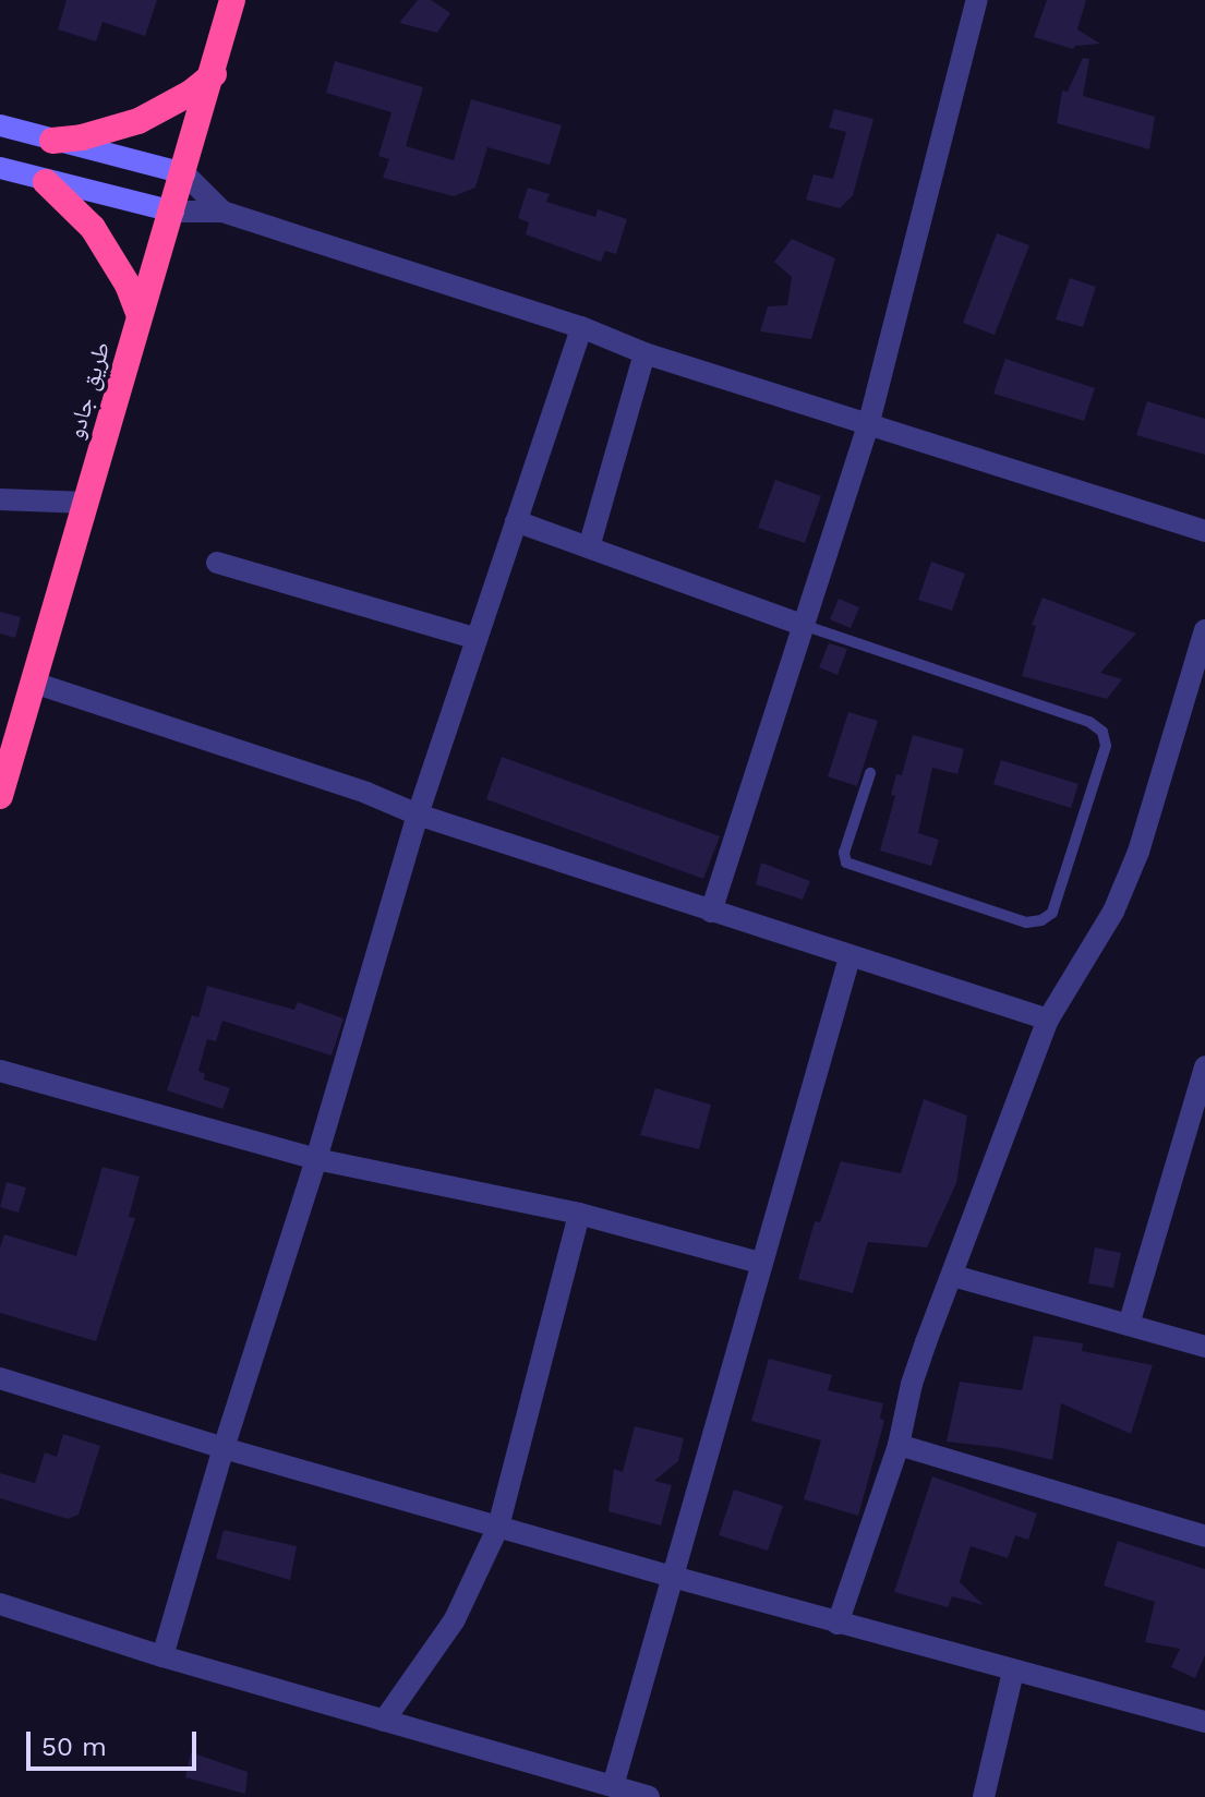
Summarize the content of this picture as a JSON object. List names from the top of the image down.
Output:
{
  "streets": {
    "highway": ["طريق جادو"]
  },
  "scale_bar": "50 m"
}
